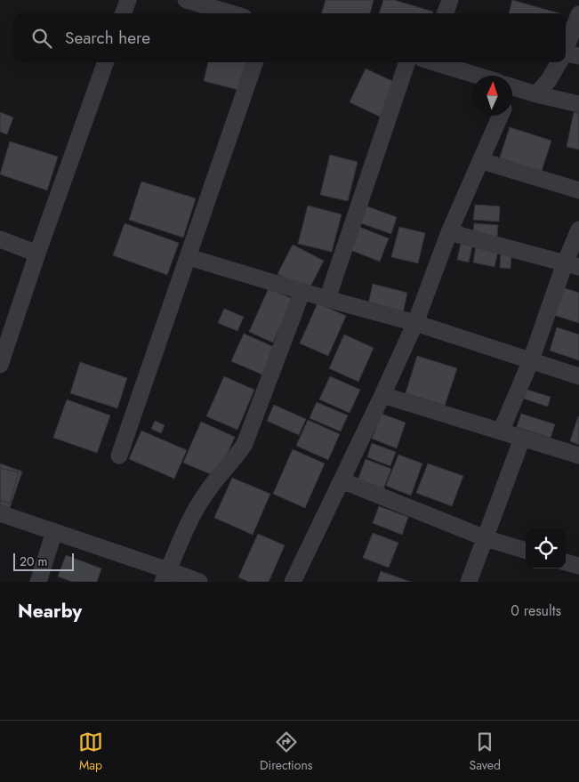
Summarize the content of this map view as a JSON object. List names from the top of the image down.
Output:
{
  "scale_bar": "20 m",
  "north": "top",
  "page": {
    "search": "Search here",
    "scale": "20 m",
    "heading": ["Nearby", "0 results"],
    "nav": ["Map", "Directions", "Saved"]
  }
}
